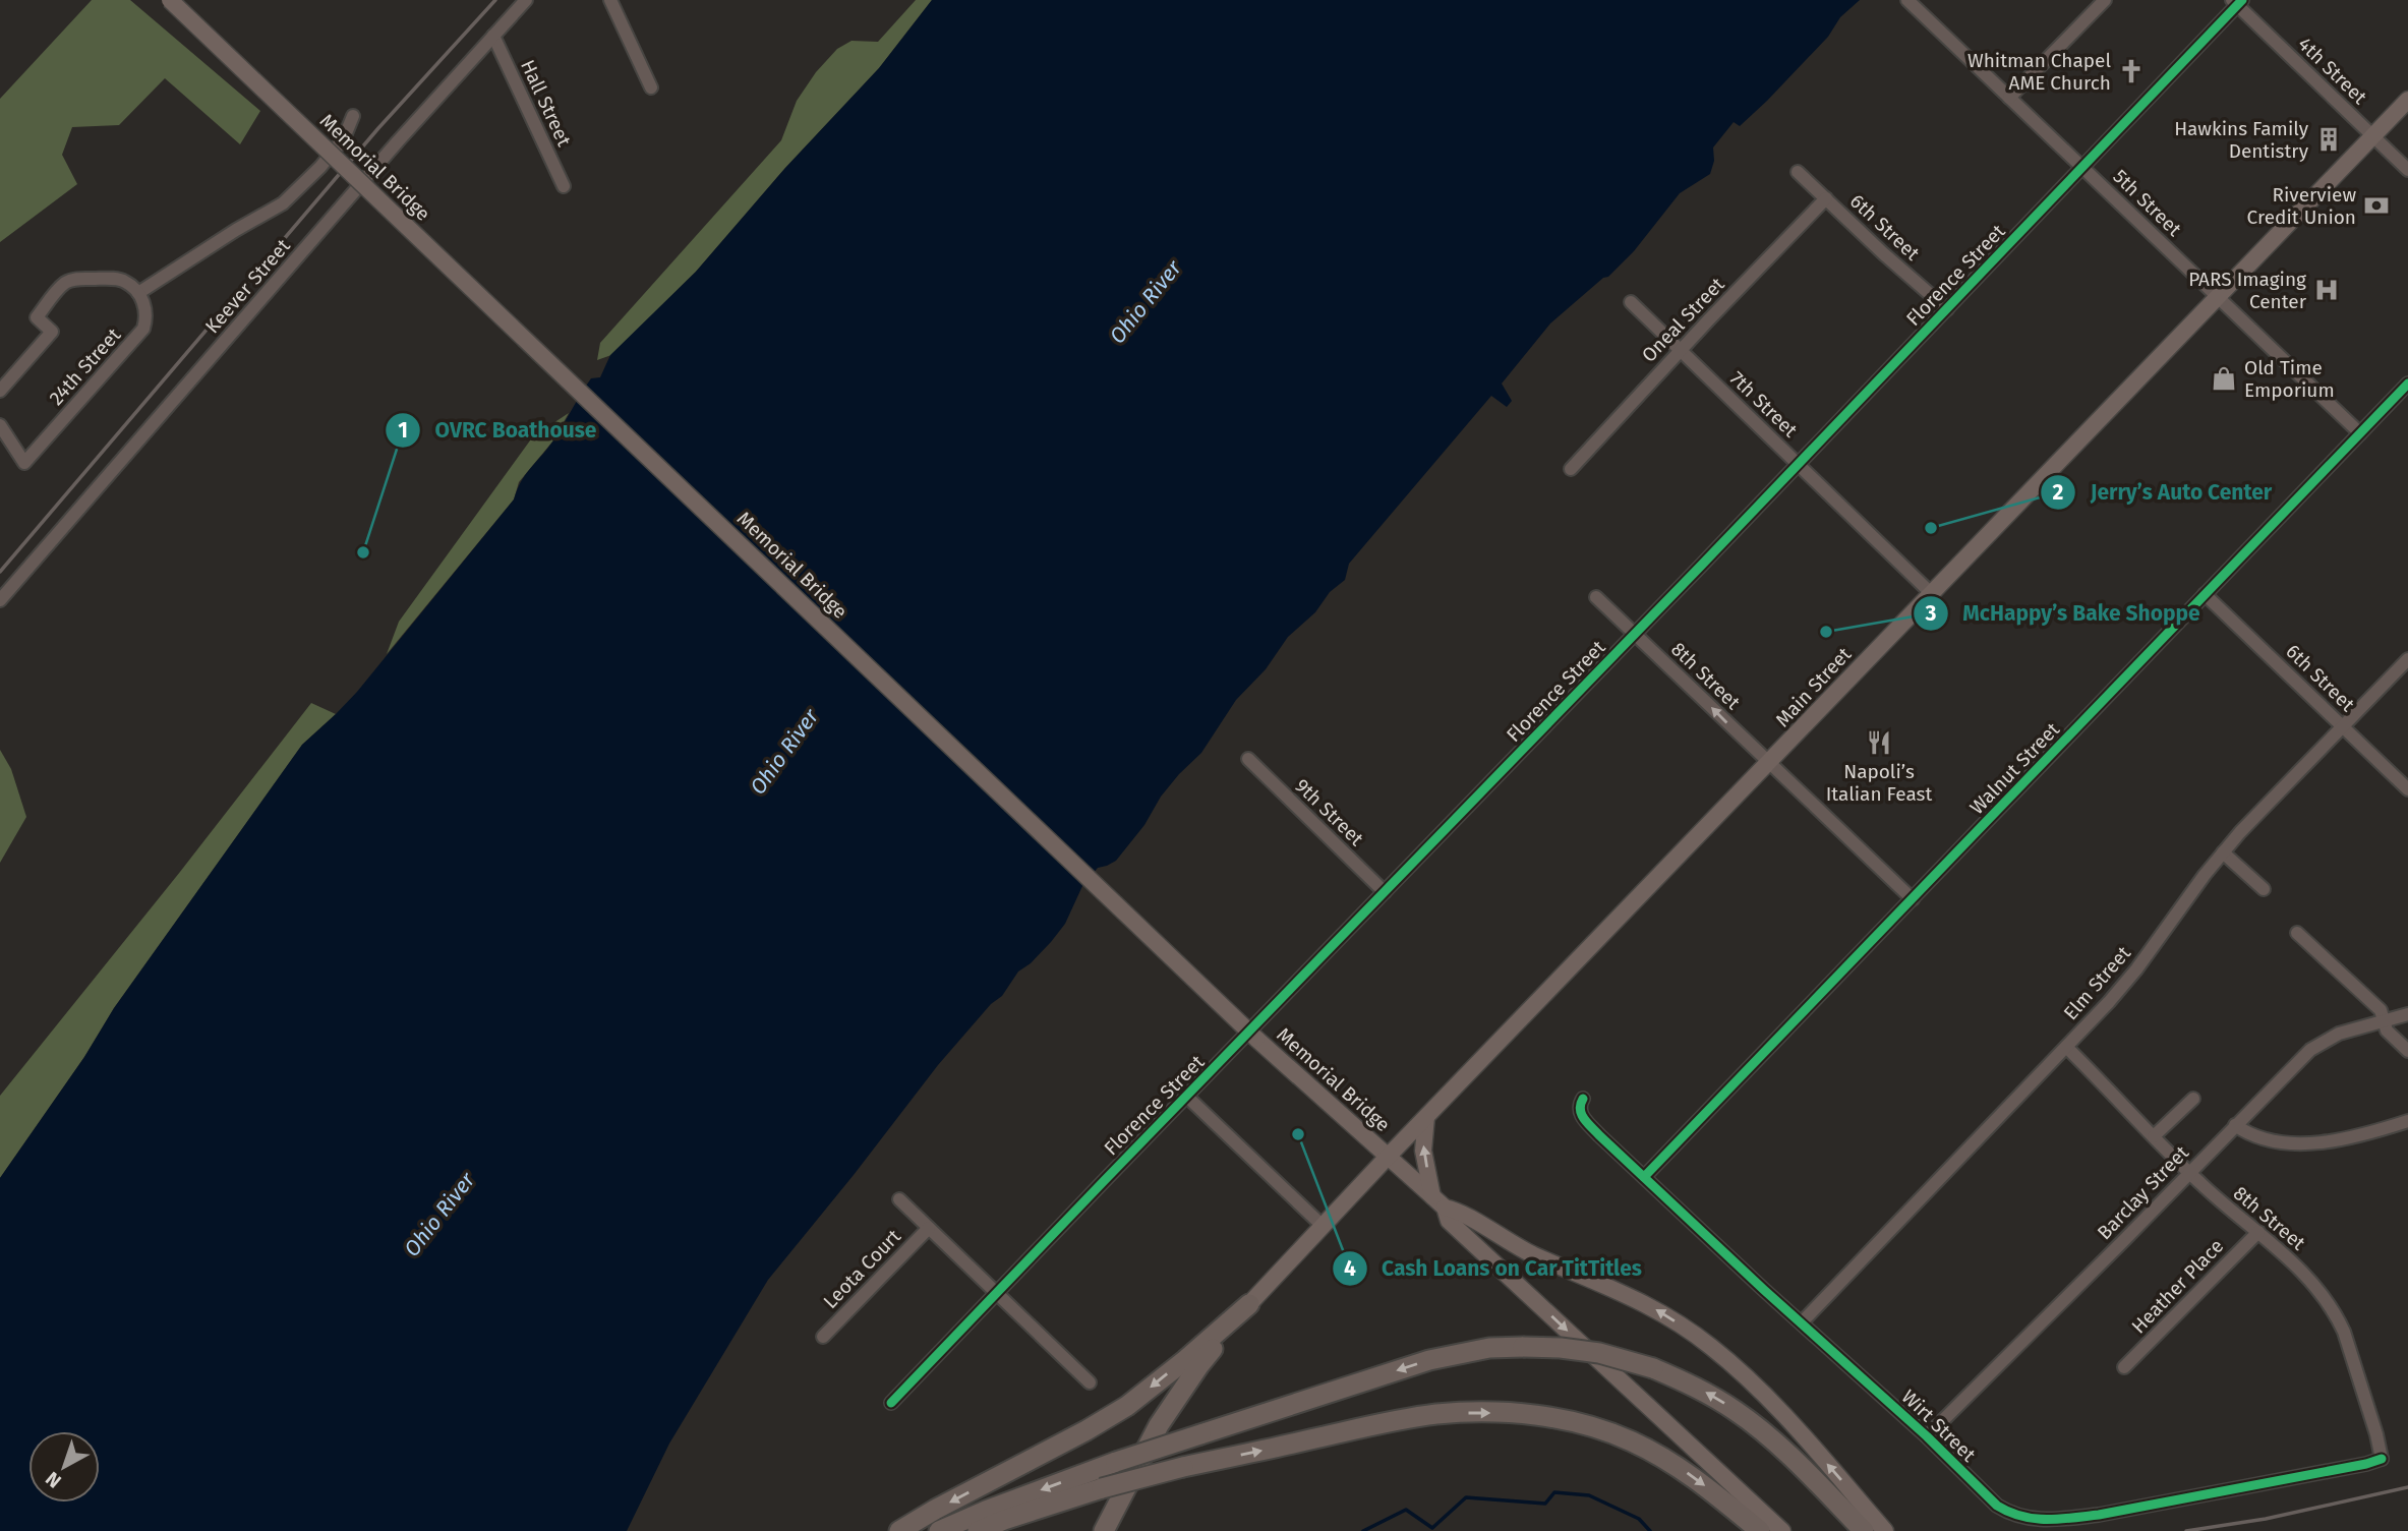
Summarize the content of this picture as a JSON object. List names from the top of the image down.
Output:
{
  "streets": {
    "main road": ["Memorial Bridge", "Main Street"],
    "street": [
      "4th Street",
      "Hall Street",
      "5th Street",
      "6th Street",
      "Florence Street",
      "Keever Street",
      "Oneal Street",
      "24th Street",
      "7th Street",
      "8th Street",
      "Walnut Street",
      "9th Street",
      "Elm Street",
      "Barclay Street",
      "Leota Court",
      "Heather Place",
      "Wirt Street"
    ]
  },
  "crossings": [
    ["4th Street", "Florence Street"],
    ["4th Street", "Main Street"],
    ["Hall Street", "Keever Street"],
    ["Memorial Bridge", "Main Street"],
    ["5th Street", "Florence Street"],
    ["5th Street", "Main Street"],
    ["5th Street", "Walnut Street"],
    ["6th Street", "Florence Street"],
    ["6th Street", "Oneal Street"],
    ["6th Street", "Walnut Street"],
    ["6th Street", "Elm Street"],
    ["Florence Street", "7th Street"],
    ["Florence Street", "8th Street"],
    ["Florence Street", "9th Street"],
    ["Oneal Street", "7th Street"],
    ["7th Street", "Main Street"],
    ["8th Street", "Main Street"],
    ["8th Street", "Walnut Street"],
    ["8th Street", "Elm Street"],
    ["8th Street", "Barclay Street"],
    ["8th Street", "Heather Place"],
    ["8th Street", "Wirt Street"],
    ["Walnut Street", "Wirt Street"],
    ["Elm Street", "Wirt Street"],
    ["Barclay Street", "Wirt Street"]
  ],
  "water": ["Ohio River"],
  "places": {
    "church": ["Whitman Chapel AME Church"],
    "building": ["Hawkins Family Dentistry"],
    "bank": ["Riverview Credit Union"],
    "hospital": ["PARS Imaging Center"],
    "shop": ["Old Time Emporium"],
    "other": [
      "Jerry’s Auto Center",
      "OVRC Boathouse",
      "McHappy’s Bake Shoppe",
      "Cash Loans on Car TitTitles"
    ],
    "restaurant": ["Napoli’s Italian Feast"]
  },
  "north": "bottom left"
}
